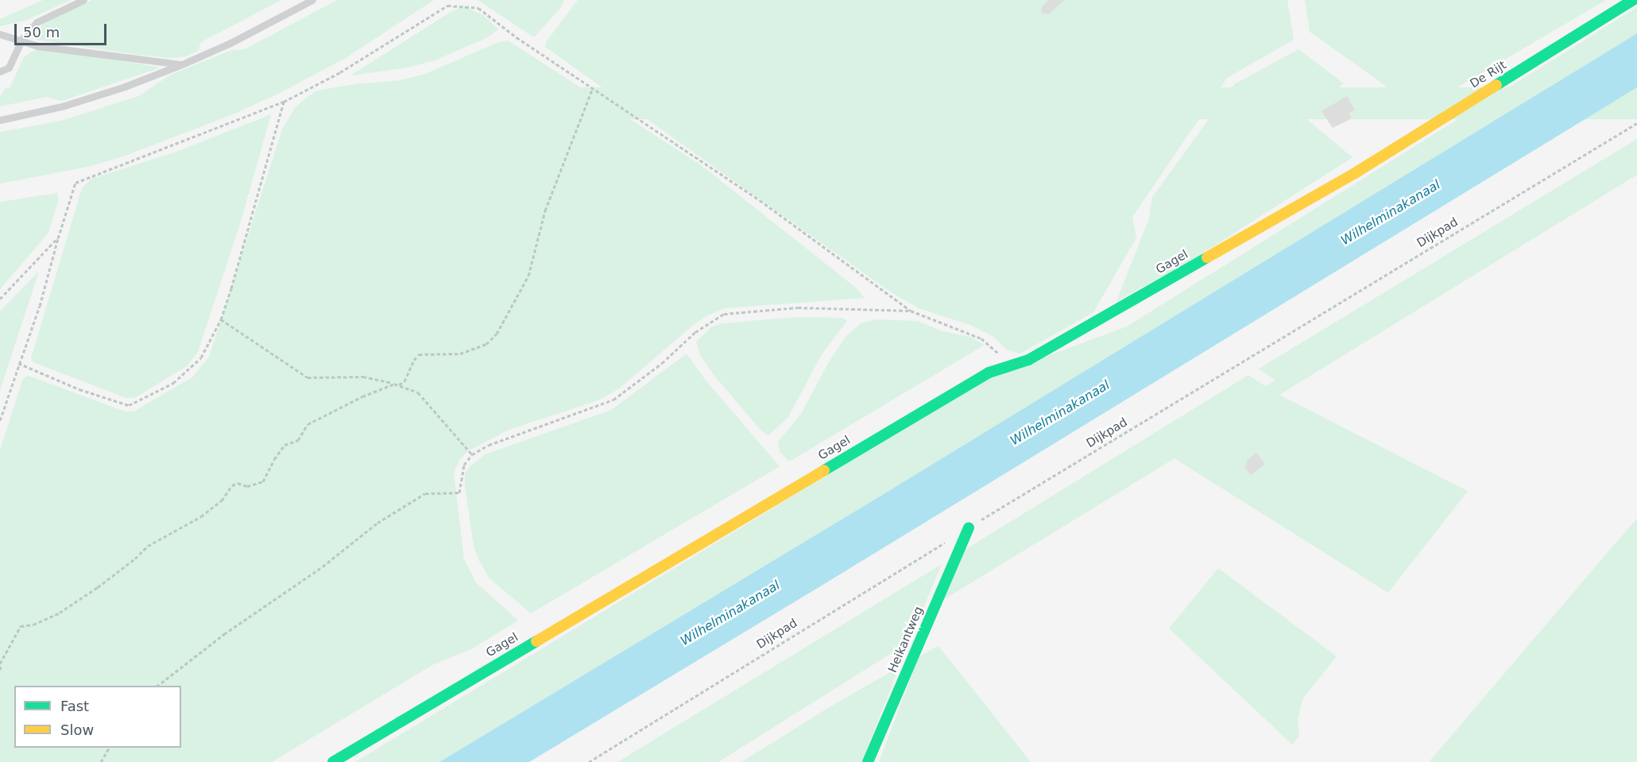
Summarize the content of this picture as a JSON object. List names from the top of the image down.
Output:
{
  "streets": {
    "street": ["De Rijt", "Gagel", "Heikantweg"],
    "path": ["Dijkpad"]
  },
  "crossings": [
    ["De Rijt", "Gagel"],
    ["Dijkpad", "Heikantweg"]
  ],
  "water": ["Wilhelminakanaal"],
  "legend": ["Fast", "Slow"],
  "scale_bar": "50 m"
}
